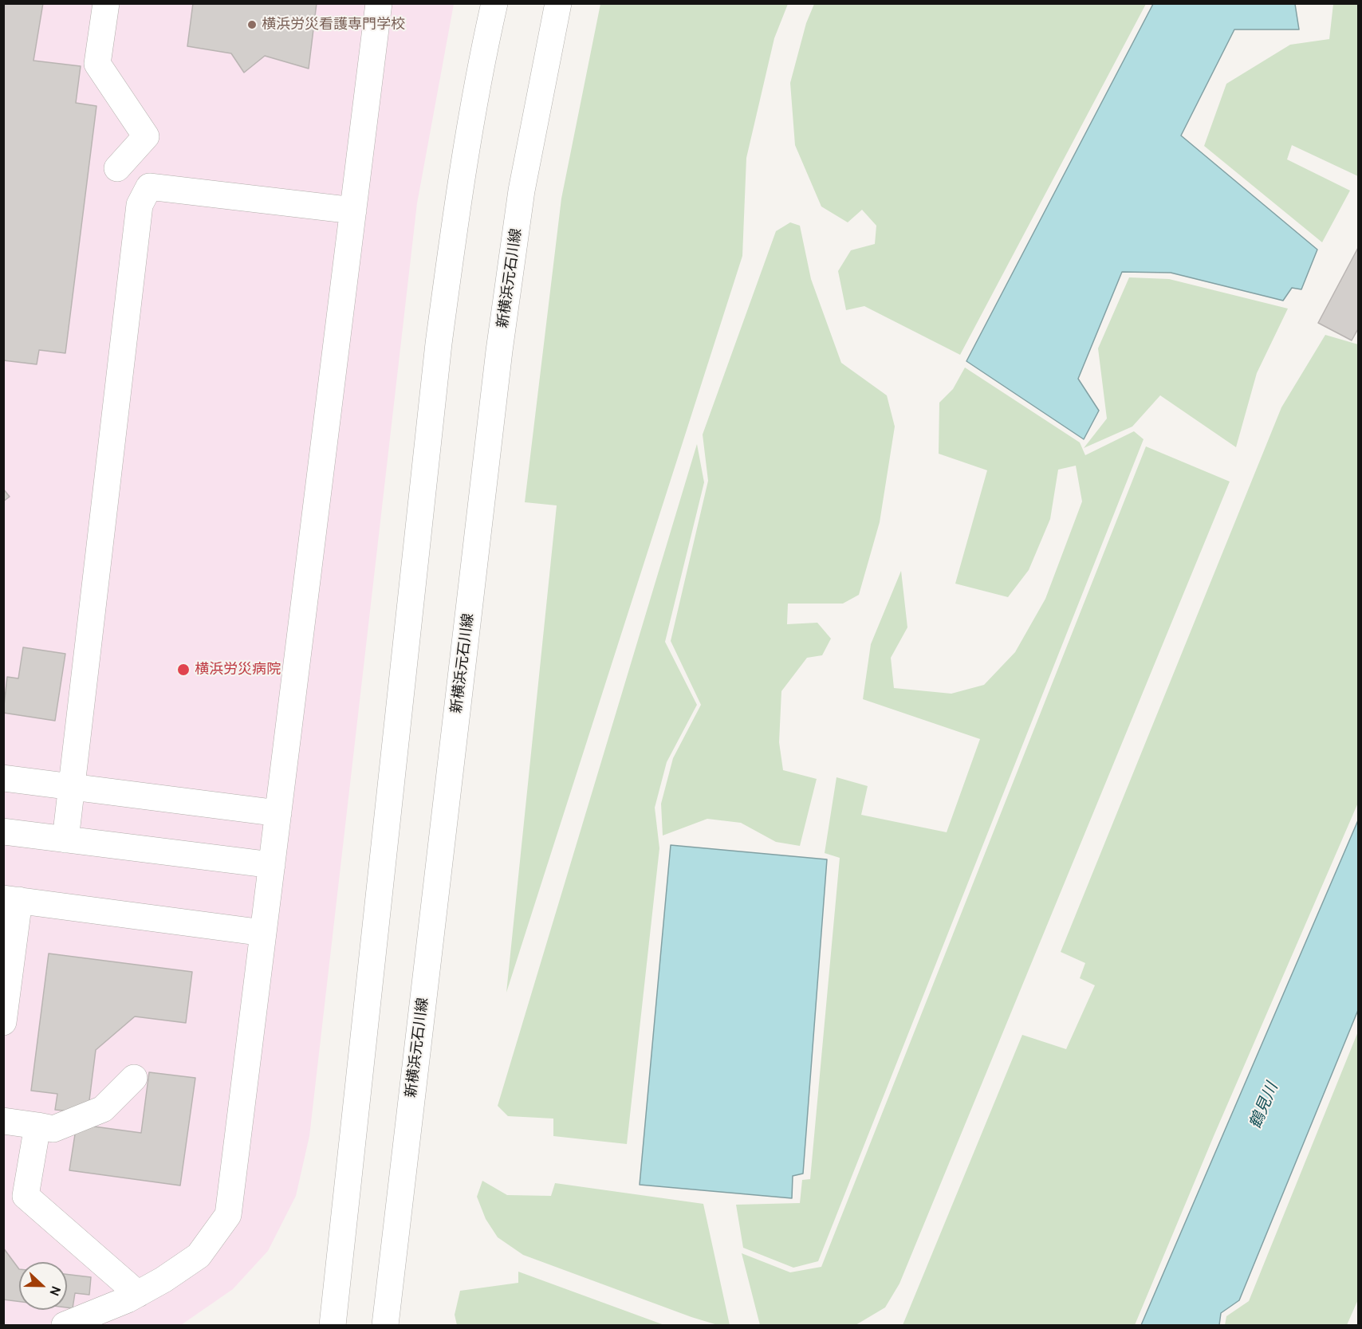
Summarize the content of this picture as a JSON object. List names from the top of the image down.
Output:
{
  "streets": {
    "street": ["新横浜元石川線"]
  },
  "water": ["鶴見川"],
  "places": ["横浜労災看護専門学校", "横浜労災病院"],
  "north": "right"
}
